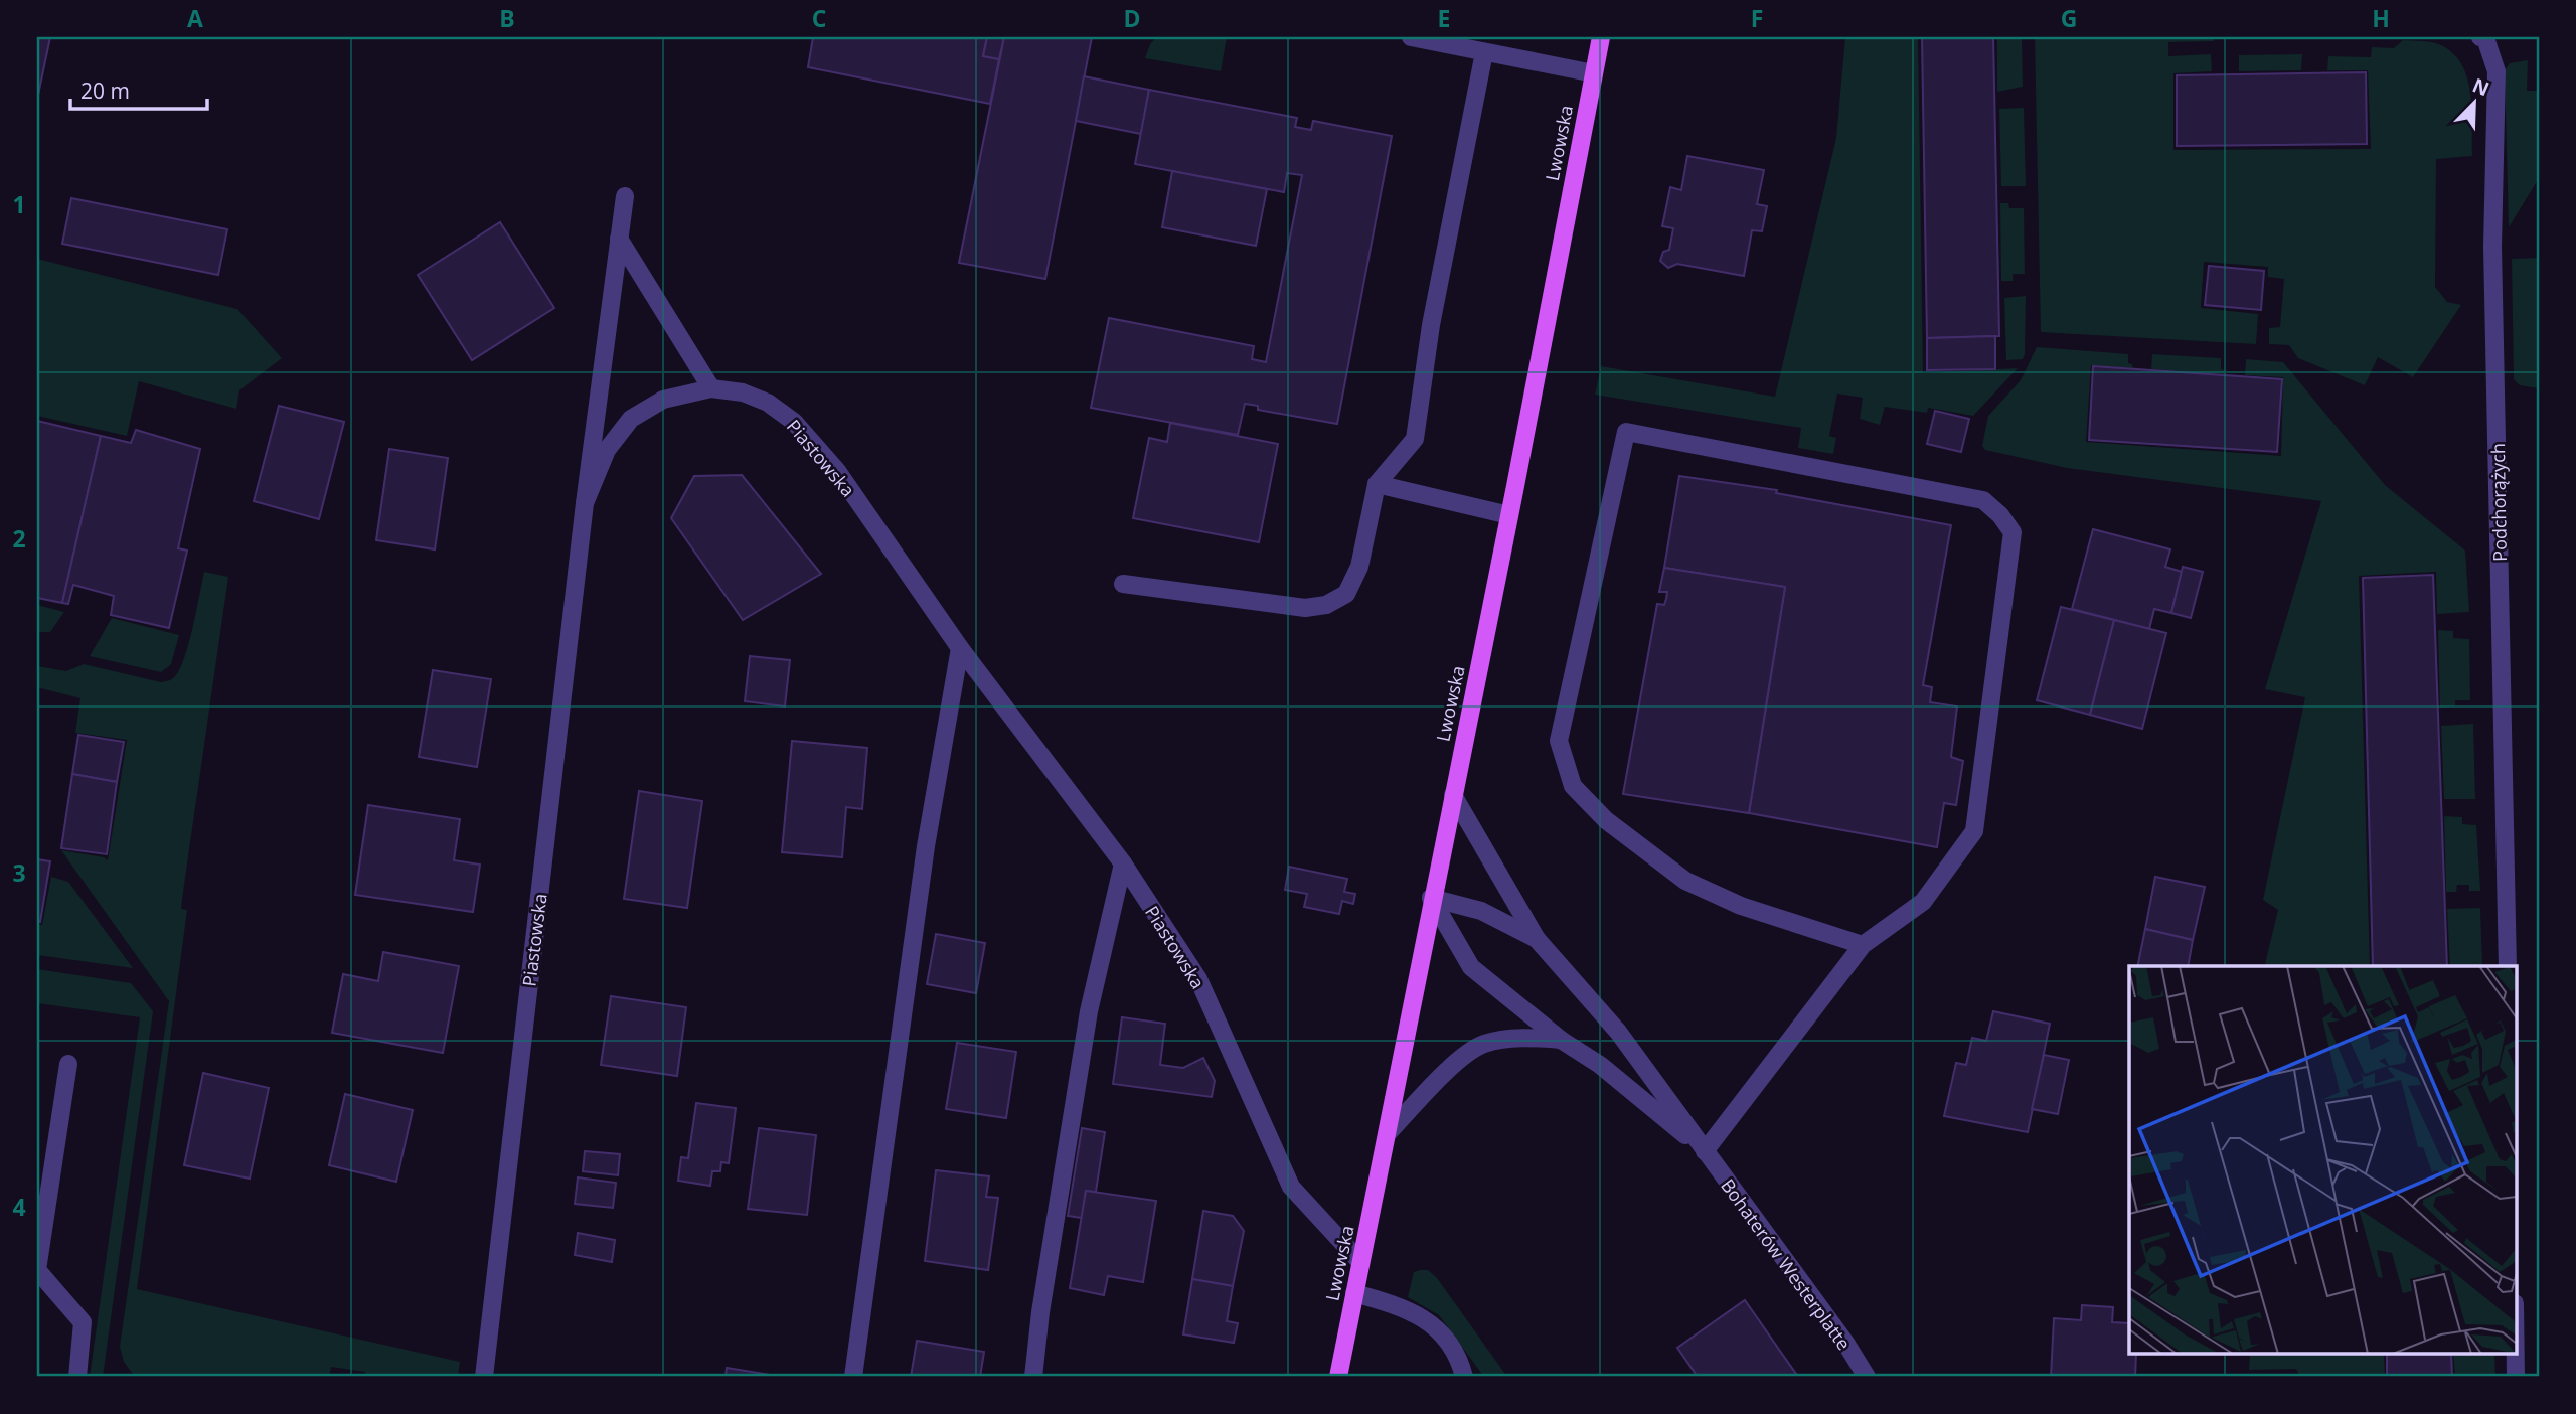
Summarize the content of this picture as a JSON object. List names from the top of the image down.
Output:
{
  "streets": {
    "main road": ["Lwowska"],
    "street": ["Piastowska", "Podchorążych", "Bohaterów Westerplatte"]
  },
  "crossings": [
    ["Lwowska", "Piastowska"],
    ["Lwowska", "Bohaterów Westerplatte"]
  ],
  "scale_bar": "20 m",
  "north": "top right",
  "grid": {
    "columns": [
      "A",
      "B",
      "C",
      "D",
      "E",
      "F",
      "G",
      "H"
    ],
    "rows": [
      "1",
      "2",
      "3",
      "4"
    ]
  }
}
